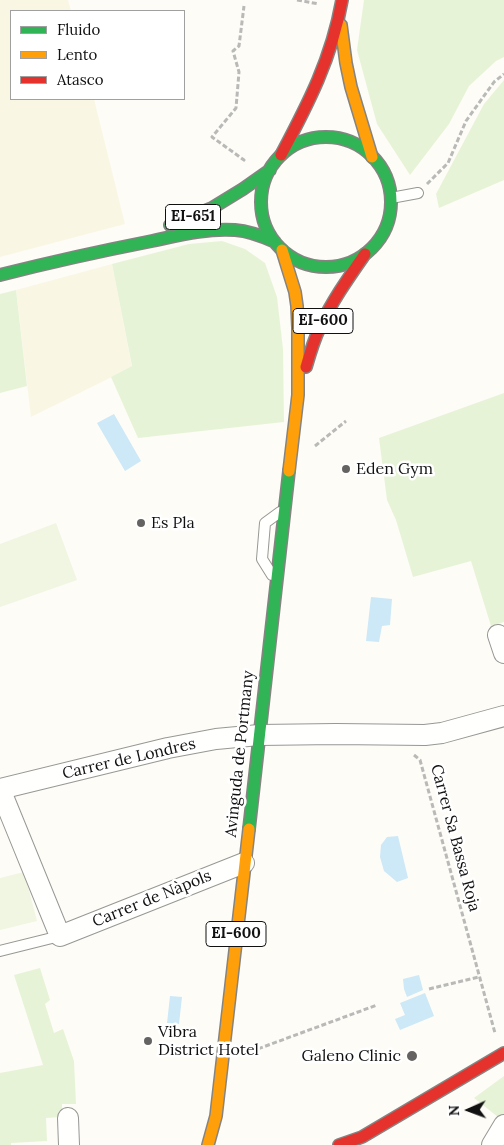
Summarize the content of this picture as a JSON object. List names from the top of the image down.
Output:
{
  "streets": {
    "main road": ["EI-651", "EI-600", "Avinguda de Portmany"],
    "street": ["Carrer de Londres", "Carrer de Nàpols"],
    "path": ["Carrer Sa Bassa Roja"]
  },
  "crossings": [
    ["EI-651", "EI-600"],
    ["EI-651", "Avinguda de Portmany"],
    ["EI-600", "Avinguda de Portmany"],
    ["Avinguda de Portmany", "Carrer de Londres"],
    ["Avinguda de Portmany", "Carrer de Nàpols"]
  ],
  "places": [
    "Eden Gym",
    "Es Pla",
    "Vibra District Hotel",
    "Galeno Clinic"
  ],
  "legend": ["Fluido", "Lento", "Atasco"],
  "north": "left"
}
